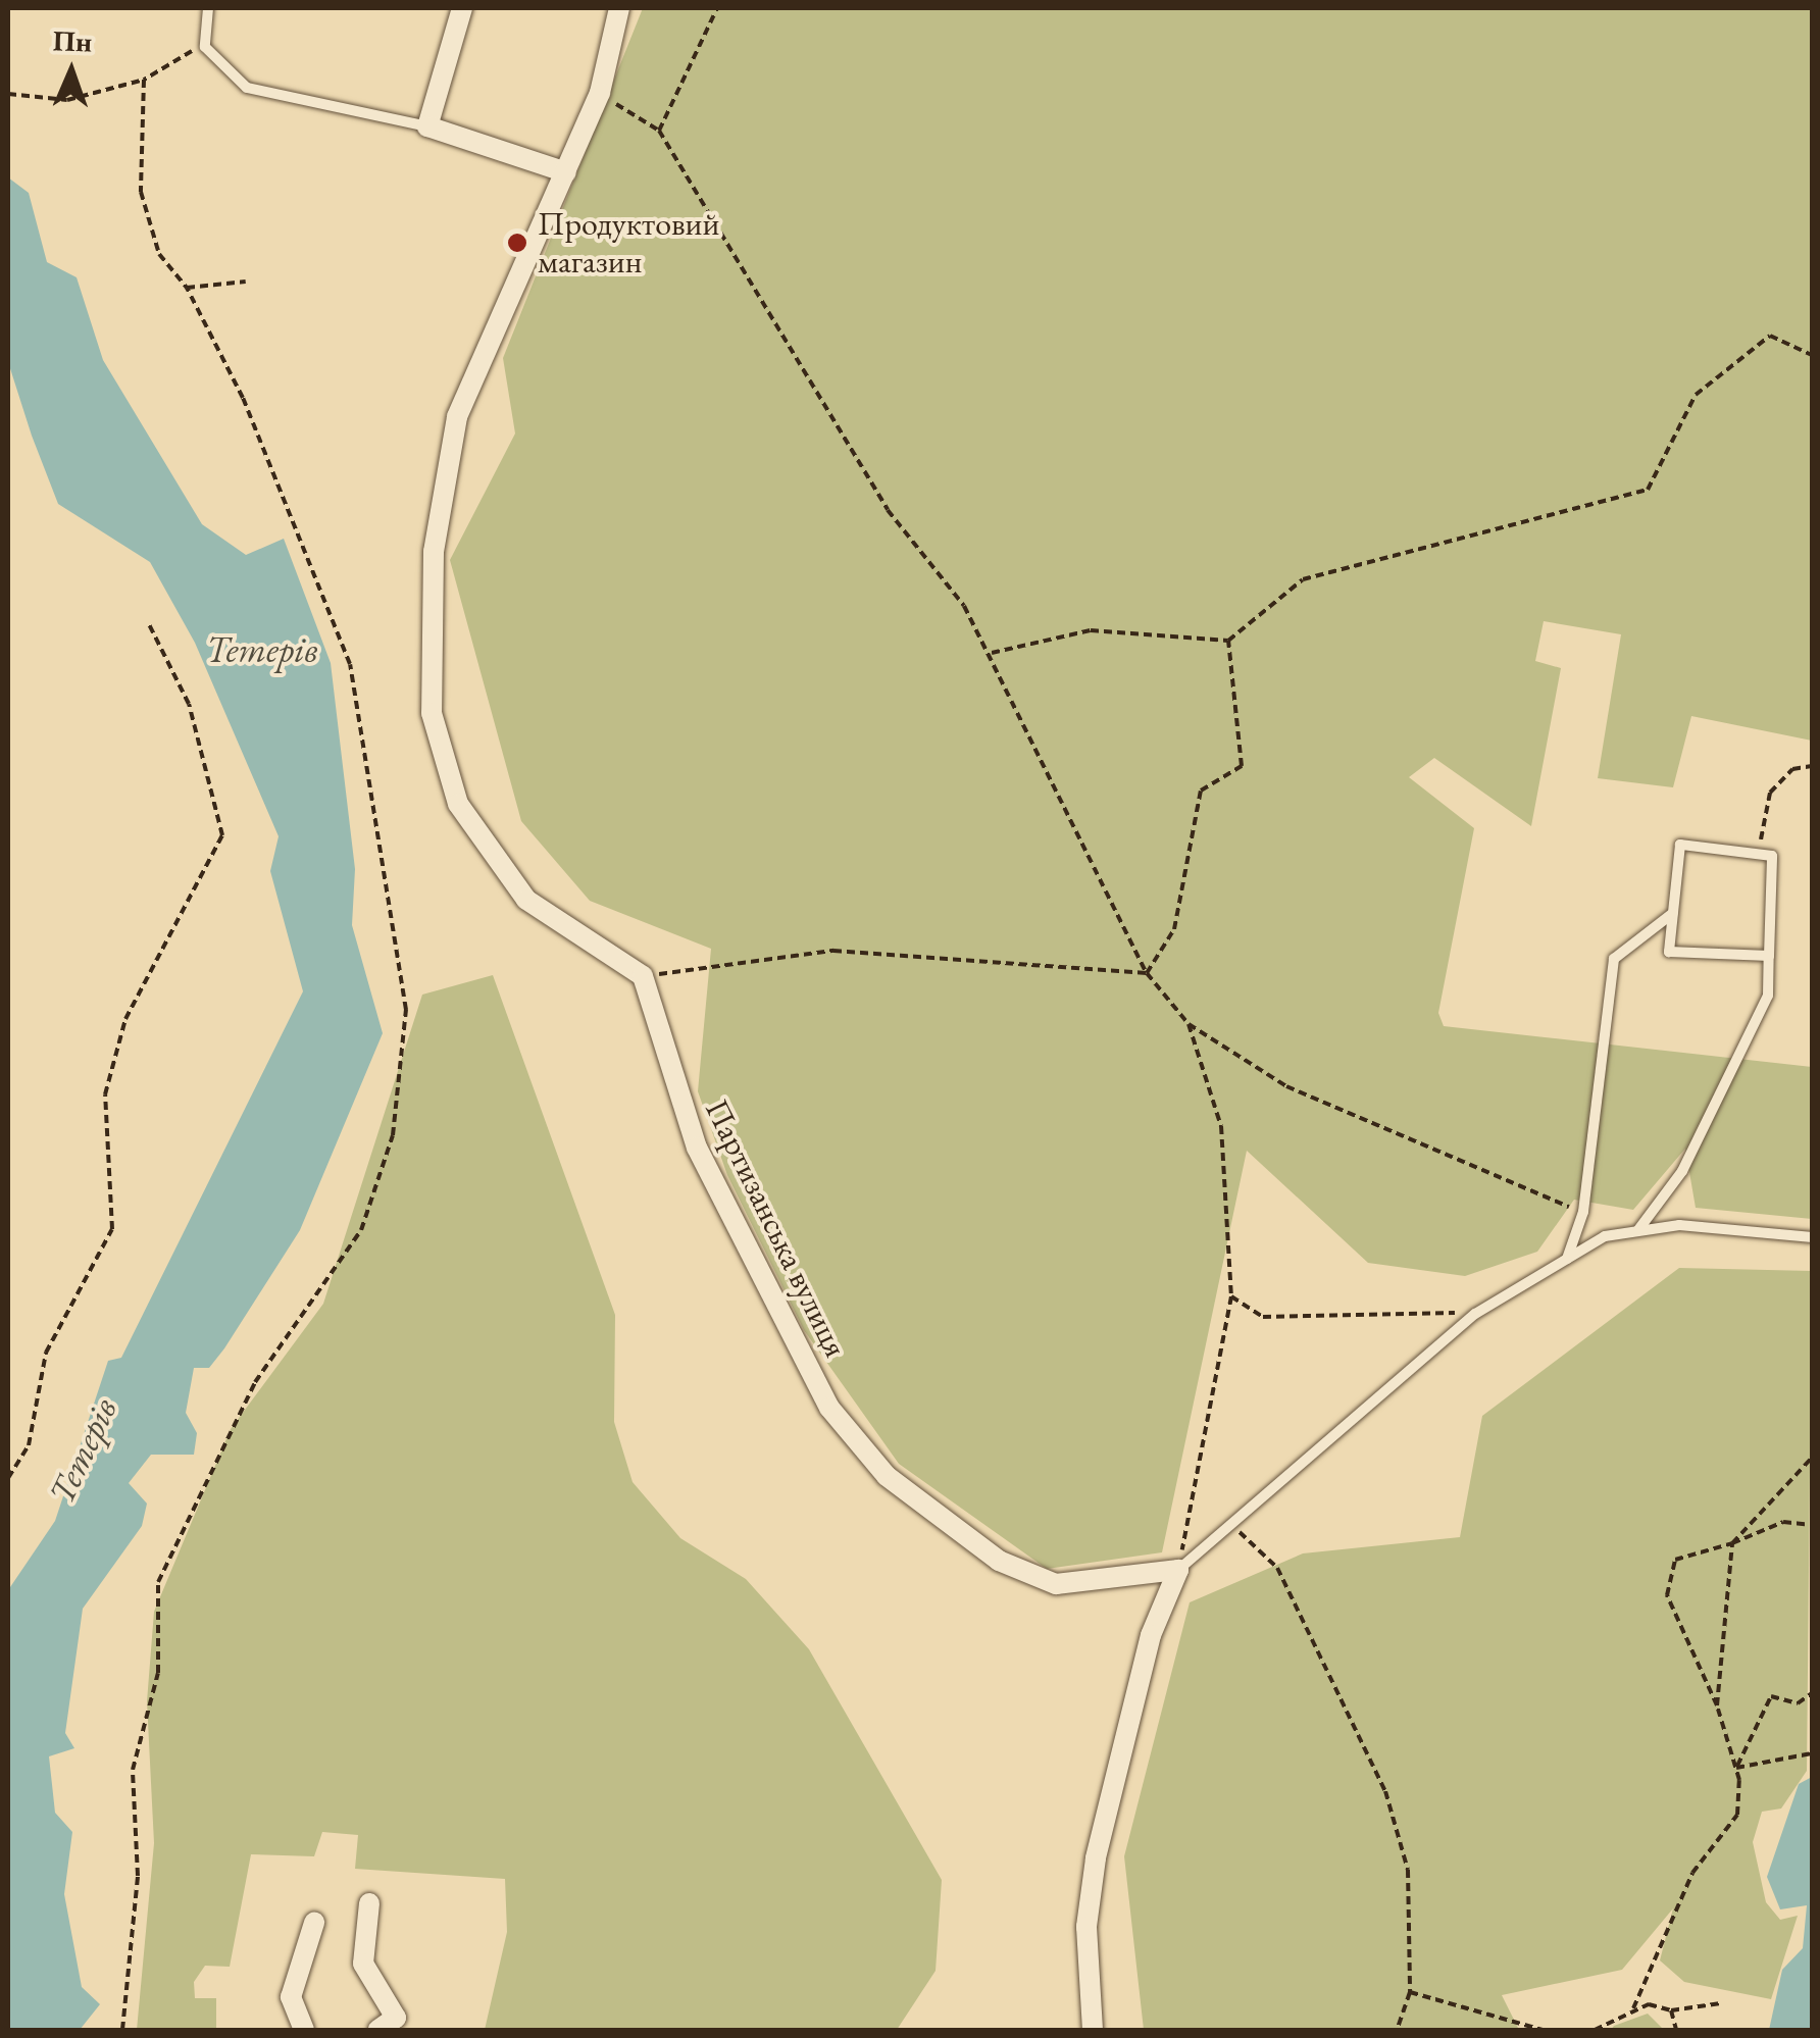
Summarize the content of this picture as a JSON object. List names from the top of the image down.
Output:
{
  "streets": {
    "street": ["Партизанська вулиця"]
  },
  "water": ["Тетерів"],
  "places": ["Продуктовий магазин"],
  "north": "top"
}
